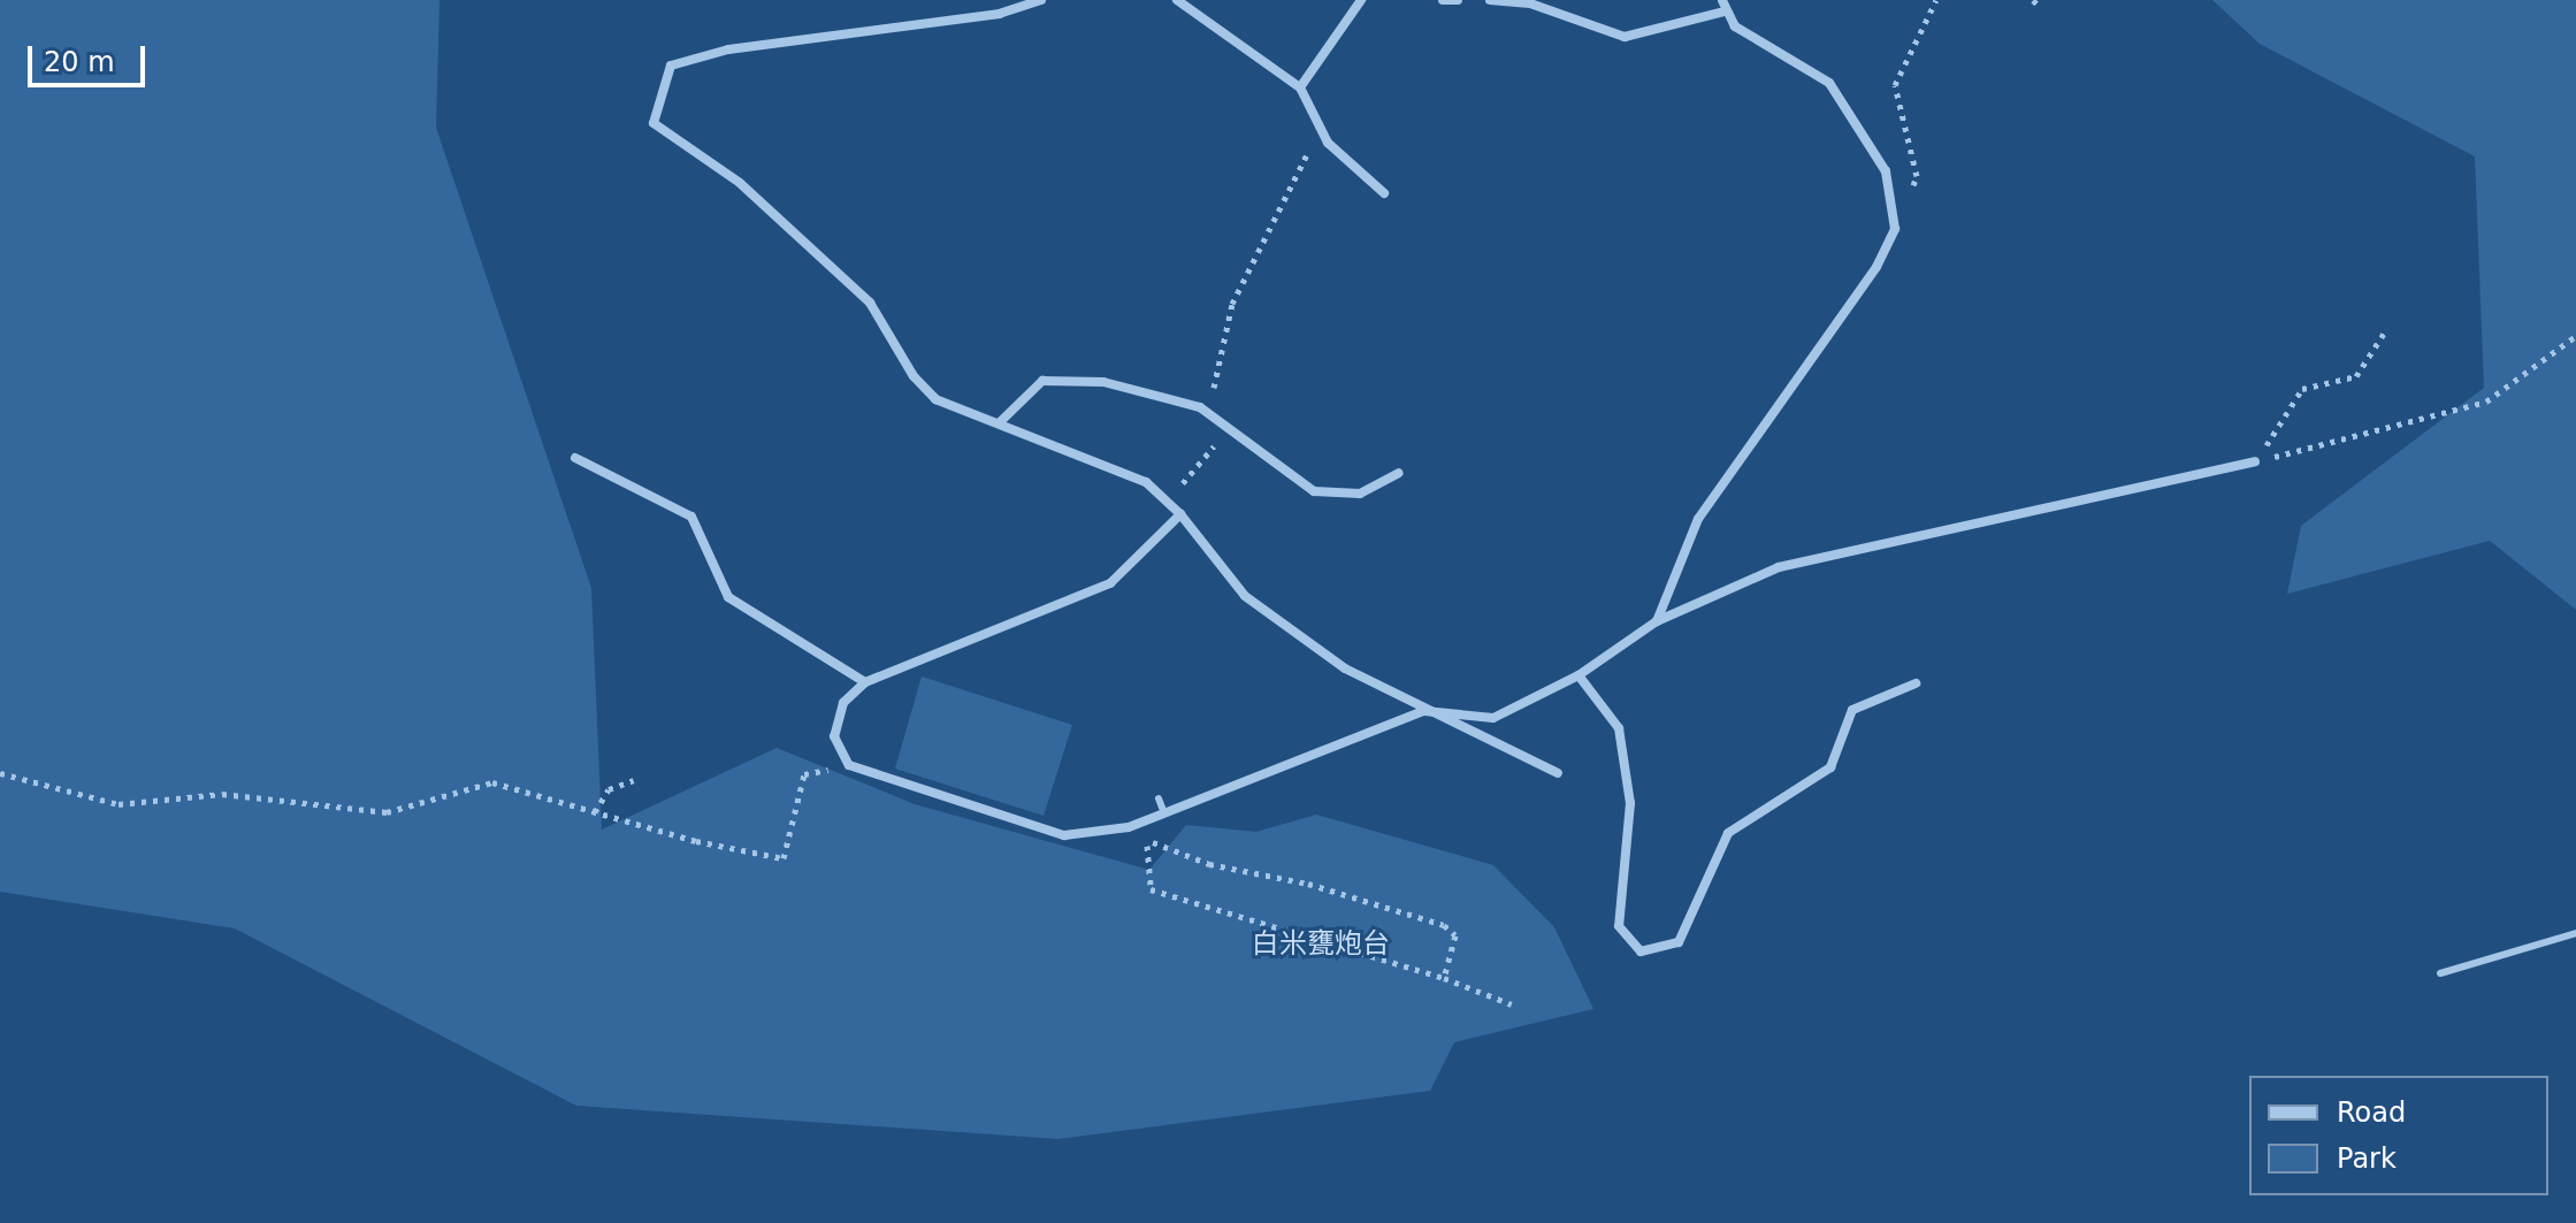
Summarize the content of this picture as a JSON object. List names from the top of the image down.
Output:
{
  "parks": ["白米甕炮台"],
  "legend": ["Road", "Park"],
  "scale_bar": "20 m"
}
